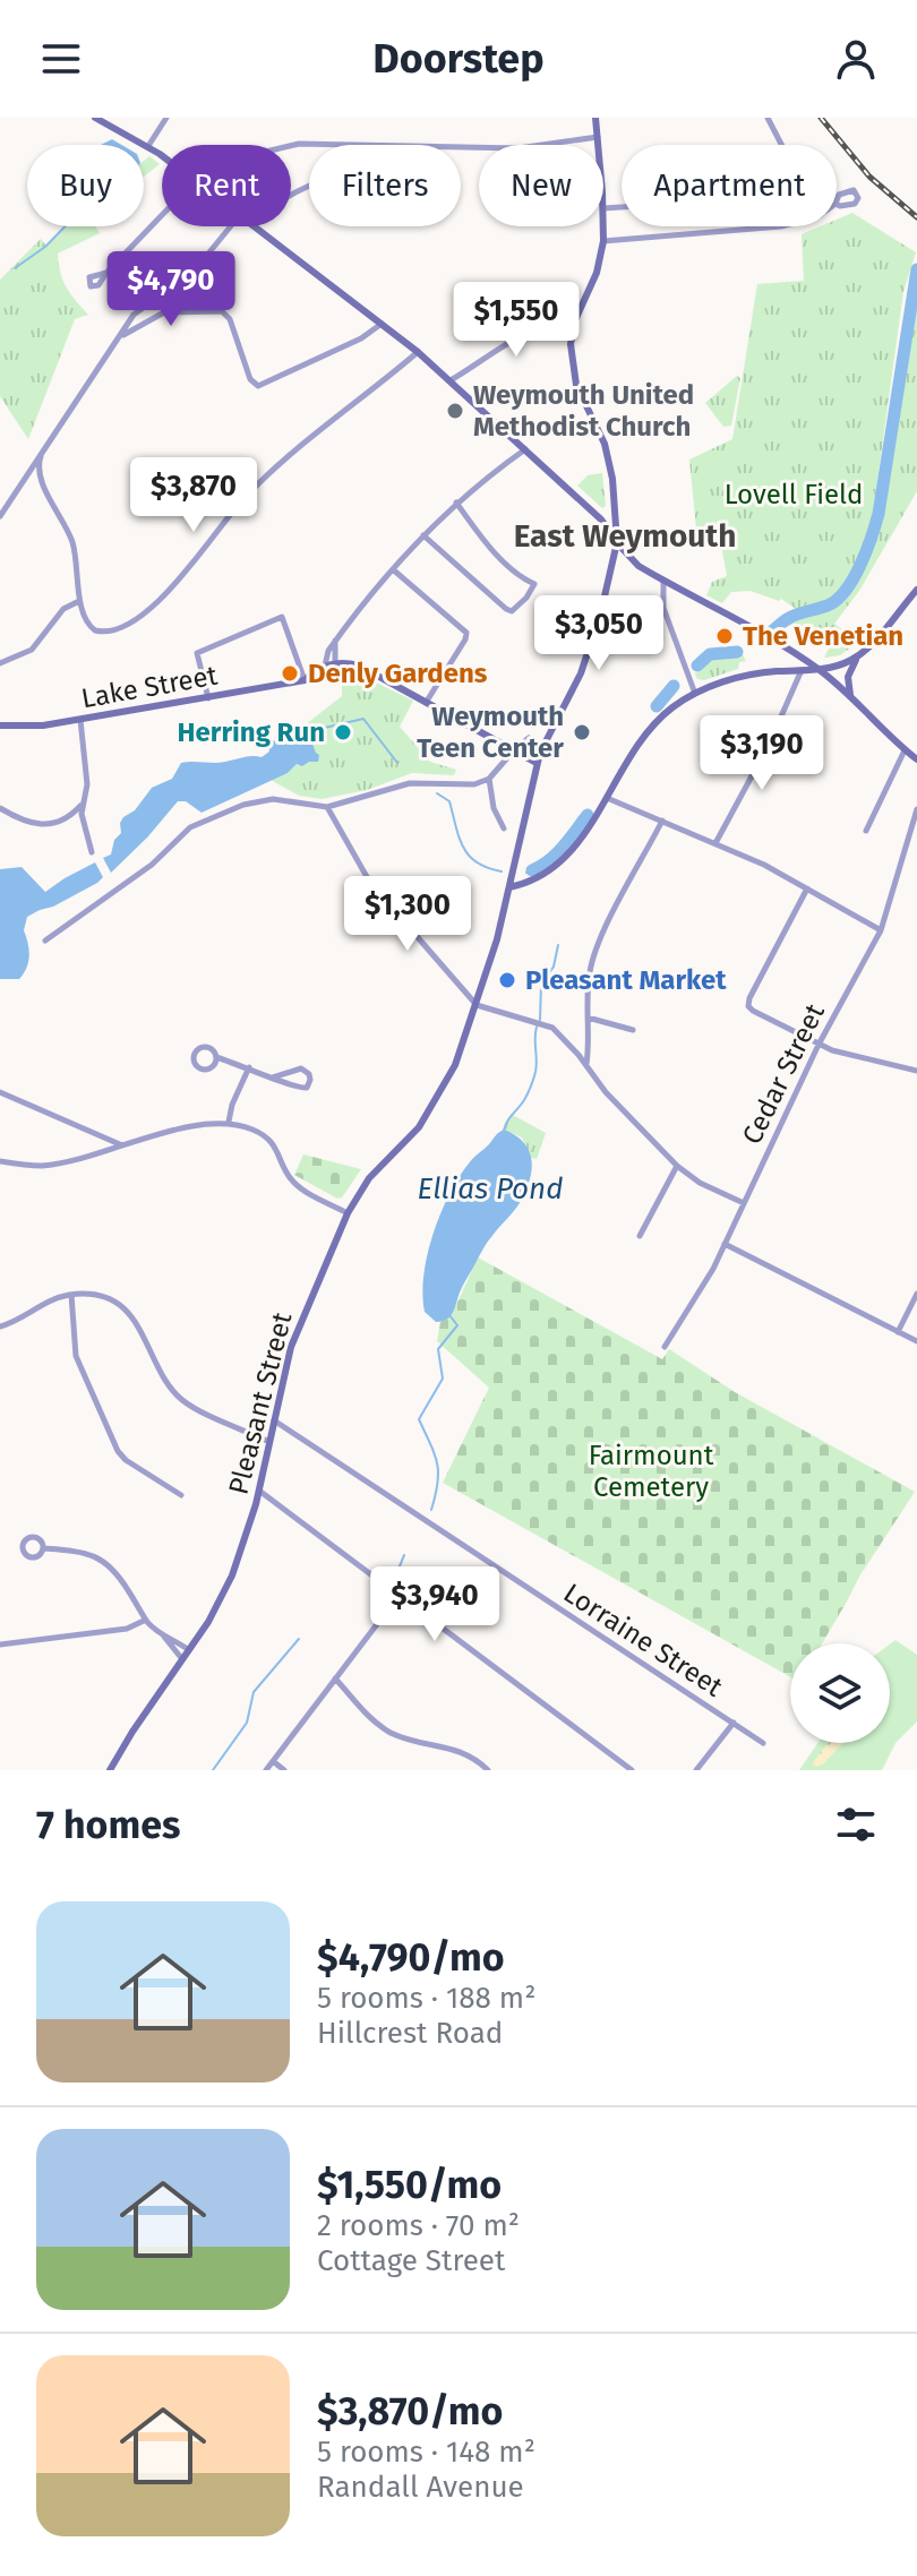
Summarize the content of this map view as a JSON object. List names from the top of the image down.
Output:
{
  "streets": {
    "main road": ["Lake Street", "Pleasant Street"],
    "street": ["Cedar Street", "Lorraine Street"]
  },
  "crossings": [
    ["Pleasant Street", "Lorraine Street"]
  ],
  "districts": ["East Weymouth"],
  "water": ["Ellias Pond"],
  "parks": ["Lovell Field", "Fairmount Cemetery"],
  "places": [
    "Weymouth United Methodist Church",
    "The Venetian",
    "Denly Gardens",
    "Herring Run",
    "Weymouth Teen Center",
    "Pleasant Market"
  ],
  "page": {
    "header": "Doorstep",
    "chip": [
      "Buy",
      "Rent",
      "Filters",
      "New",
      "Apartment"
    ],
    "price": [
      "$4,790",
      "$1,550",
      "$3,870",
      "$3,050",
      "$3,190",
      "$1,300",
      "$3,940"
    ],
    "heading": "7 homes",
    "list": [
      {
        "name": "$4,790/mo",
        "note": "5 rooms · 188 m² · Hillcrest Road"
      },
      {
        "name": "$1,550/mo",
        "note": "2 rooms · 70 m² · Cottage Street"
      },
      {
        "name": "$3,870/mo",
        "note": "5 rooms · 148 m² · Randall Avenue"
      }
    ]
  }
}
